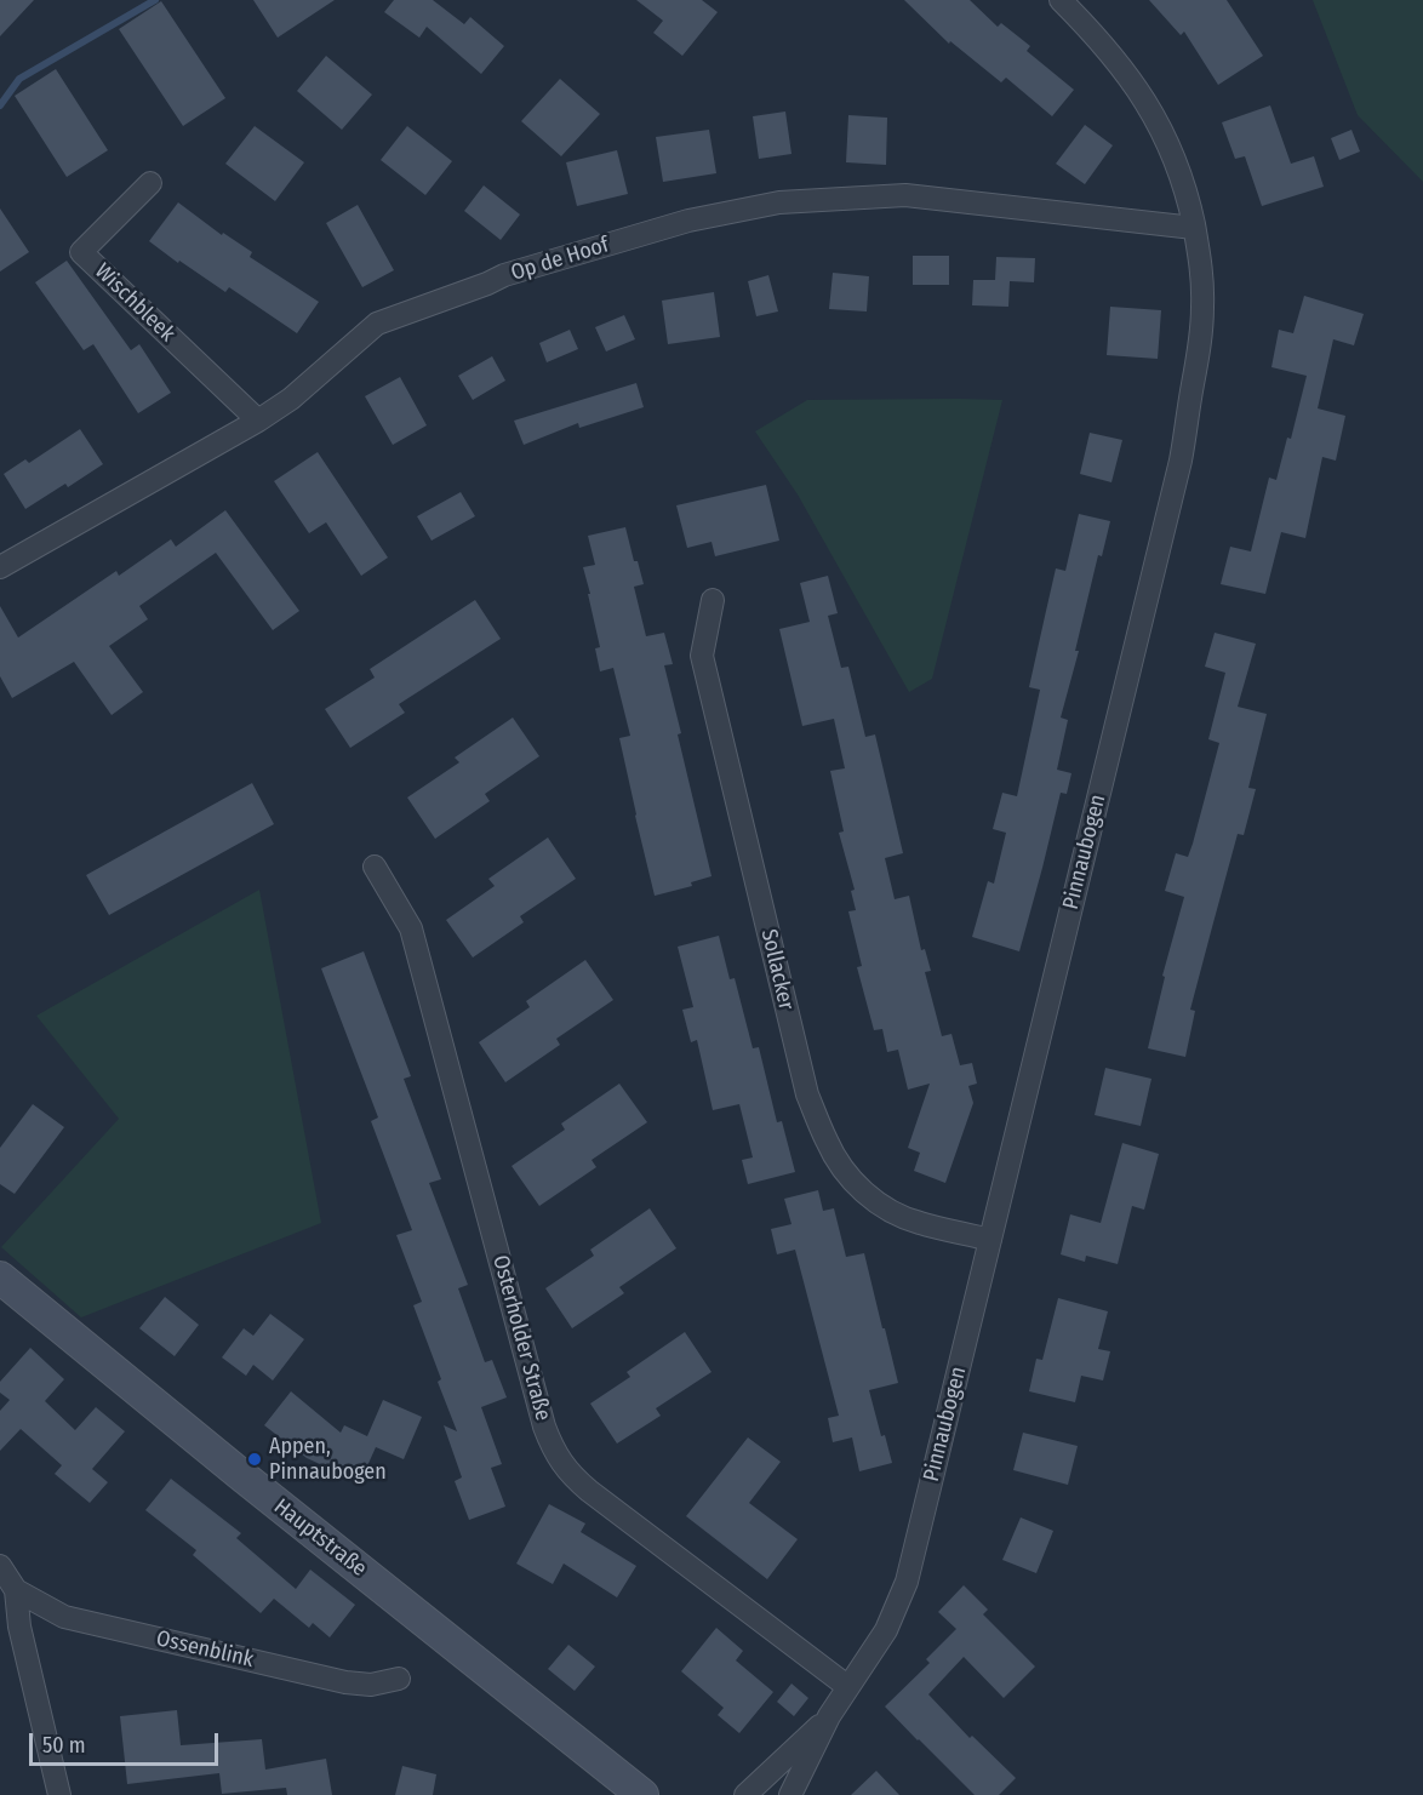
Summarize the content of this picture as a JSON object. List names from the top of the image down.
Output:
{
  "streets": {
    "main road": ["Hauptstraße"],
    "street": [
      "Op de Hoof",
      "Wischbleek",
      "Pinnaubogen",
      "Sollacker",
      "Osterholder Straße",
      "Ossenblink"
    ]
  },
  "crossings": [
    ["Op de Hoof", "Wischbleek"],
    ["Op de Hoof", "Pinnaubogen"],
    ["Pinnaubogen", "Sollacker"],
    ["Pinnaubogen", "Osterholder Straße"]
  ],
  "places": ["Appen, Pinnaubogen"],
  "scale_bar": "50 m"
}
